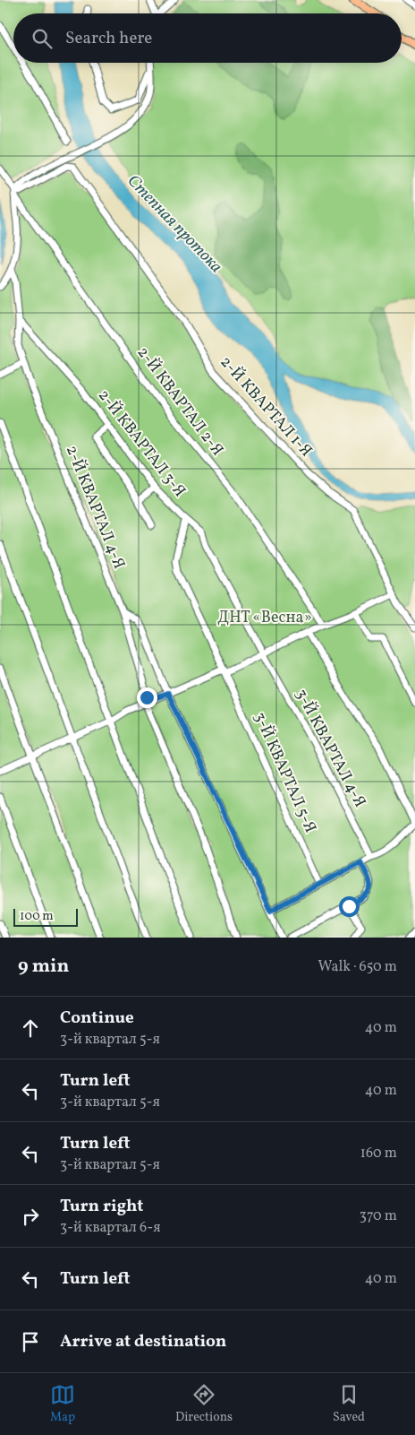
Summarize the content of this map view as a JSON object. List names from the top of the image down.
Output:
{
  "streets": {
    "street": [
      "2-Й КВАРТАЛ 2-Я",
      "2-Й КВАРТАЛ 1-Я",
      "2-Й КВАРТАЛ 3-Я",
      "2-Й КВАРТАЛ 4-Я",
      "3-Й КВАРТАЛ 4-Я",
      "3-Й КВАРТАЛ 5-Я"
    ]
  },
  "crossings": [
    ["2-Й КВАРТАЛ 2-Я", "2-Й КВАРТАЛ 1-Я"],
    ["2-Й КВАРТАЛ 3-Я", "2-Й КВАРТАЛ 4-Я"],
    ["2-Й КВАРТАЛ 3-Я", "3-Й КВАРТАЛ 4-Я"]
  ],
  "water": ["Степная протока"],
  "parks": ["ДНТ «Весна»"],
  "scale_bar": "100 m",
  "page": {
    "search": "Search here",
    "scale": "100 m",
    "heading": ["9 min", "Walk · 650 m"],
    "list": [
      ["Continue", "3-й квартал 5-я", "40 m"],
      ["Turn left", "3-й квартал 5-я", "40 m"],
      ["Turn left", "3-й квартал 5-я", "160 m"],
      ["Turn right", "3-й квартал 6-я", "370 m"],
      ["Turn left", "40 m"],
      "Arrive at destination"
    ],
    "nav": ["Map", "Directions", "Saved"]
  }
}
